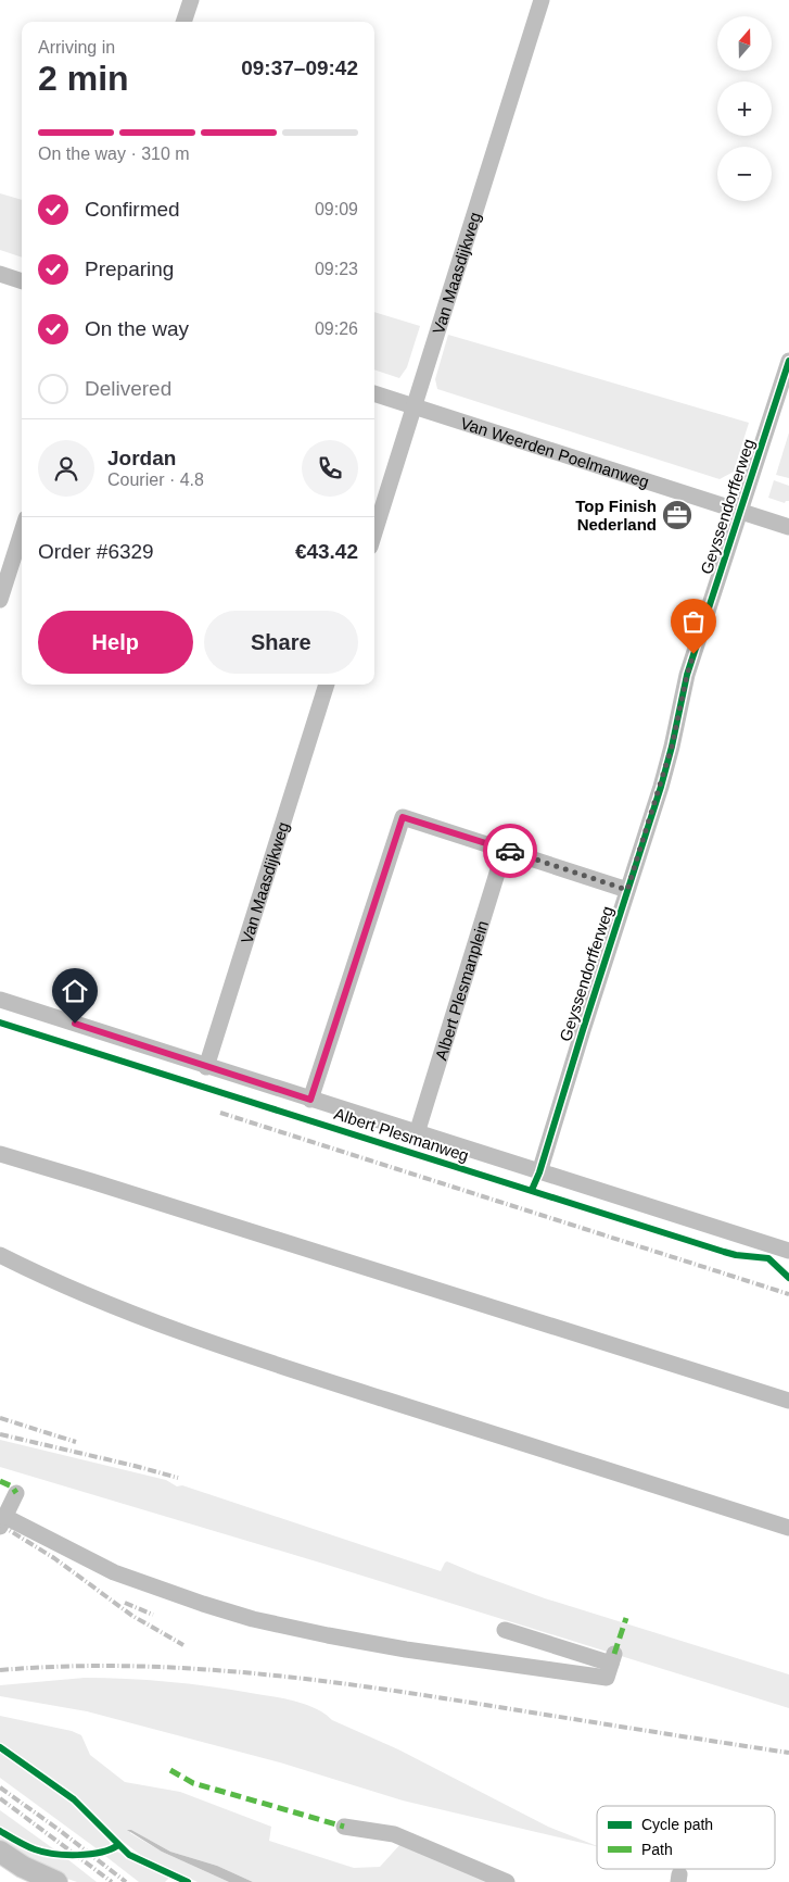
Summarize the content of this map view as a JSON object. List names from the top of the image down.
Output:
{
  "streets": {
    "street": [
      "Van Maasdijkweg",
      "Van Weerden Poelmanweg",
      "Geyssendorfferweg",
      "Albert Plesmanplein",
      "Albert Plesmanweg"
    ]
  },
  "crossings": [
    ["Van Maasdijkweg", "Van Weerden Poelmanweg"],
    ["Van Maasdijkweg", "Albert Plesmanweg"],
    ["Van Weerden Poelmanweg", "Geyssendorfferweg"],
    ["Geyssendorfferweg", "Albert Plesmanweg"],
    ["Albert Plesmanplein", "Albert Plesmanweg"]
  ],
  "places": {
    "office": ["Top Finish Nederland"]
  },
  "legend": ["Cycle path", "Path"],
  "north": "top",
  "page": {
    "map_buttons": ["+", "−"],
    "heading": ["2 min", "Arriving in", "09:37–09:42"],
    "panel": [
      "Jordan",
      "Courier · 4.8",
      "Order #6329",
      "€43.42"
    ],
    "bar": "On the way · 310 m",
    "list": [
      ["Confirmed", "09:09"],
      ["Preparing", "09:23"],
      ["On the way", "09:26"],
      "Delivered"
    ],
    "buttons": ["Help", "Share"]
  }
}
